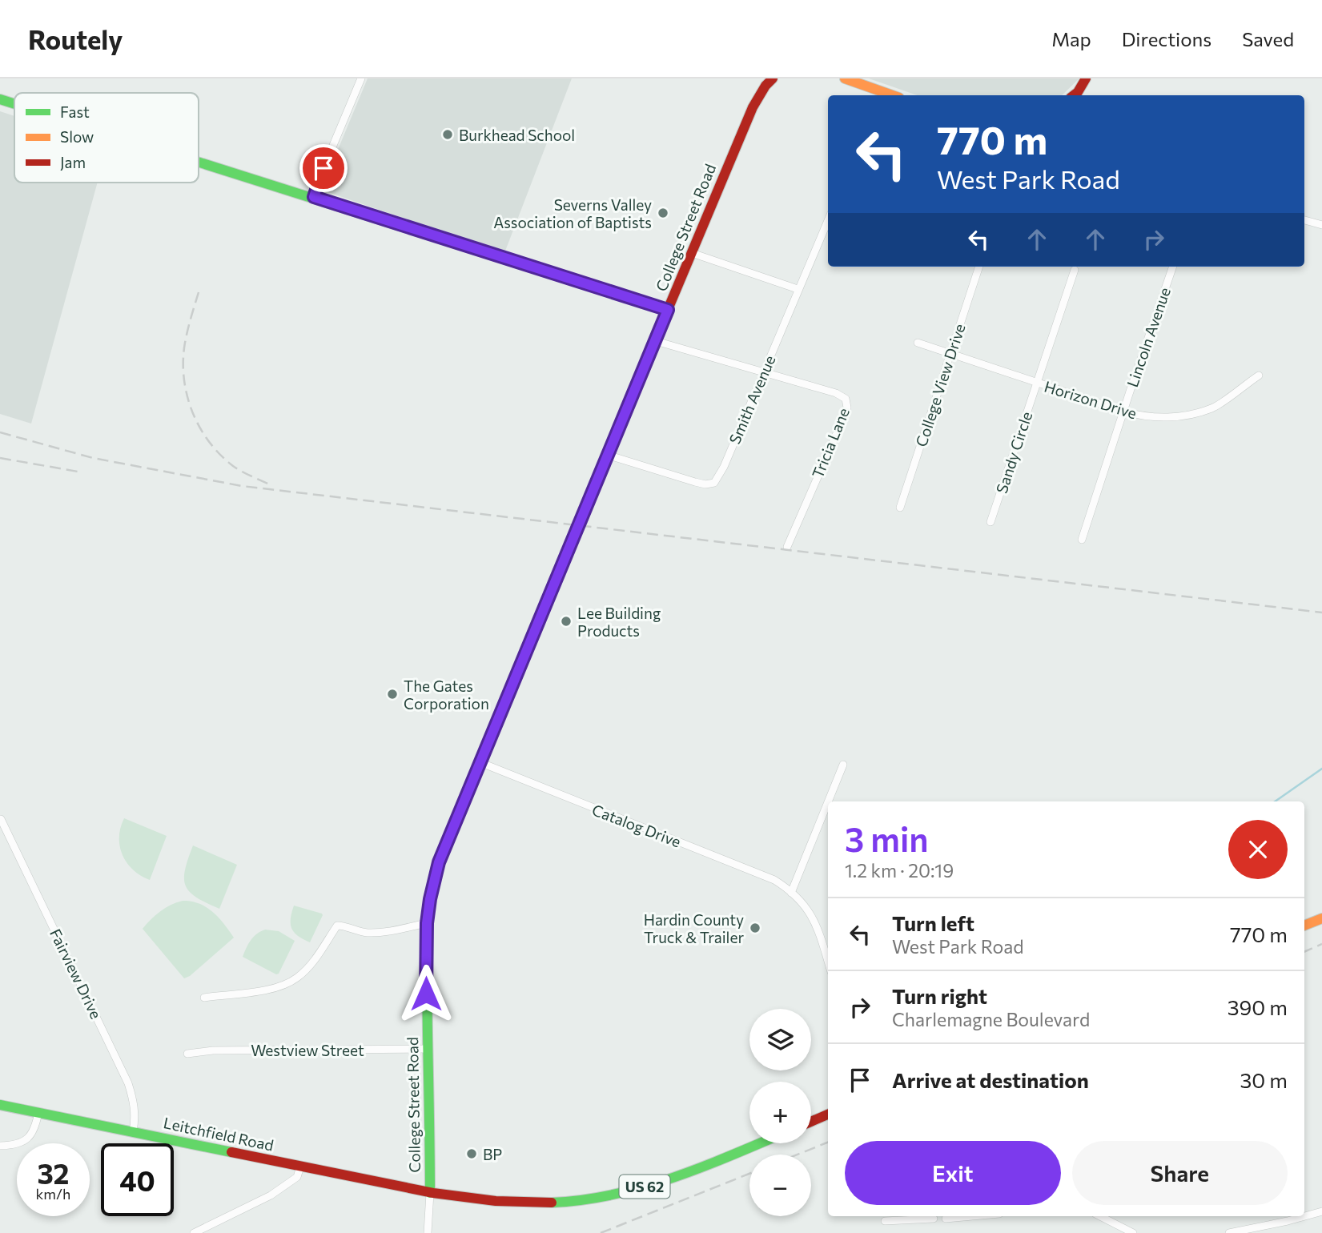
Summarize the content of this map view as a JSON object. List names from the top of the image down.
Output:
{
  "streets": {
    "street": [
      "College Street Road",
      "Lincoln Avenue",
      "College View Drive",
      "Smith Avenue",
      "Horizon Drive",
      "Tricia Lane",
      "Sandy Circle",
      "Catalog Drive",
      "Fairview Drive",
      "Westview Street",
      "Leitchfield Road",
      "US 62"
    ]
  },
  "crossings": [
    ["College Street Road", "Smith Avenue"],
    ["College Street Road", "Tricia Lane"],
    ["College Street Road", "Catalog Drive"],
    ["College Street Road", "Westview Street"],
    ["College Street Road", "Leitchfield Road"],
    ["College Street Road", "US 62"],
    ["Lincoln Avenue", "Horizon Drive"],
    ["College View Drive", "Horizon Drive"],
    ["Smith Avenue", "Tricia Lane"],
    ["Horizon Drive", "Sandy Circle"],
    ["Fairview Drive", "Leitchfield Road"],
    ["Leitchfield Road", "US 62"]
  ],
  "places": [
    "Burkhead School",
    "Severns Valley Association of Baptists",
    "Lee Building Products",
    "The Gates Corporation",
    "Hardin County Truck & Trailer",
    "BP"
  ],
  "legend": ["Fast", "Slow", "Jam"],
  "page": {
    "header": "Routely",
    "nav": ["Map", "Directions", "Saved"],
    "turn": ["770 m", "West Park Road"],
    "heading": ["3 min", "1.2 km · 20:19"],
    "list": [
      {
        "name": "Turn left",
        "note": "West Park Road",
        "value": "770 m"
      },
      {
        "name": "Turn right",
        "note": "Charlemagne Boulevard",
        "value": "390 m"
      },
      {
        "name": "Arrive at destination",
        "value": "30 m"
      }
    ],
    "map_buttons": ["+", "−"],
    "buttons": ["Exit", "Share"],
    "speed": "32 km/h",
    "limit": "40"
  }
}
